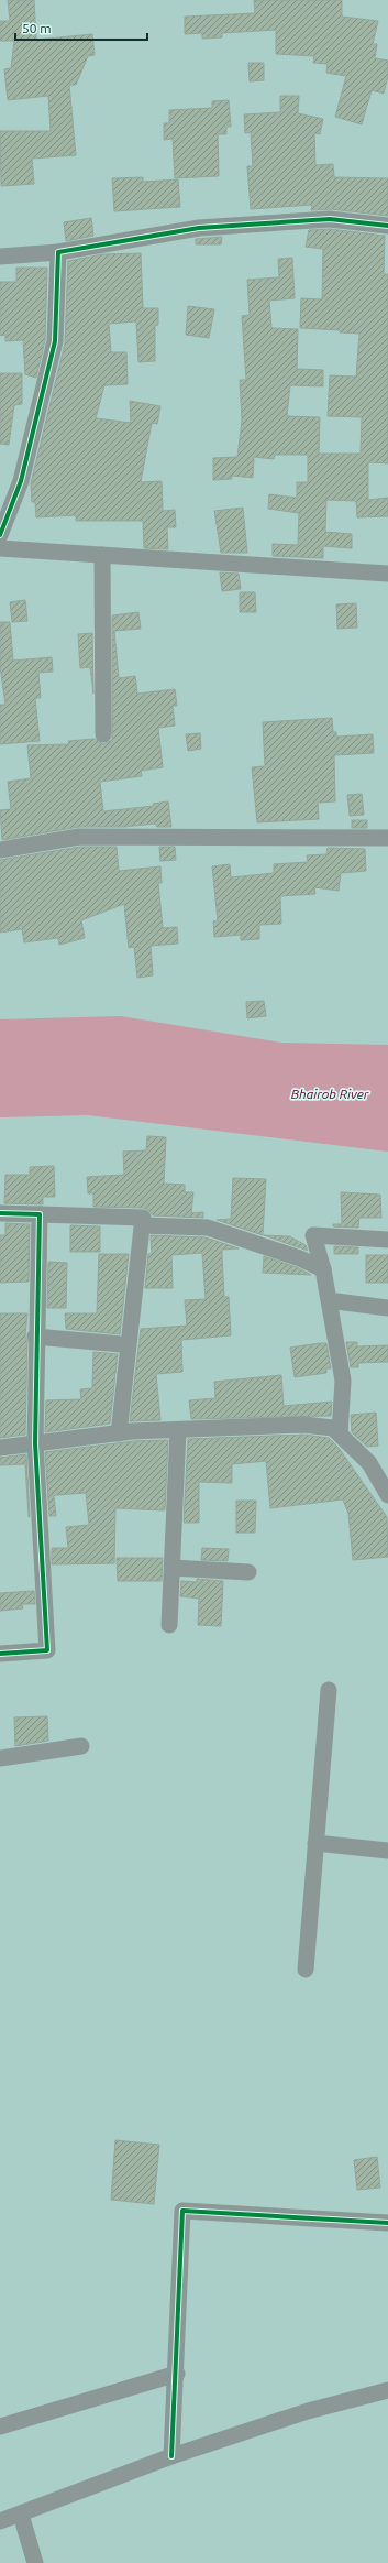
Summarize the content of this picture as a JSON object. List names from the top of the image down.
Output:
{
  "water": ["Bhairob River"],
  "scale_bar": "50 m"
}
